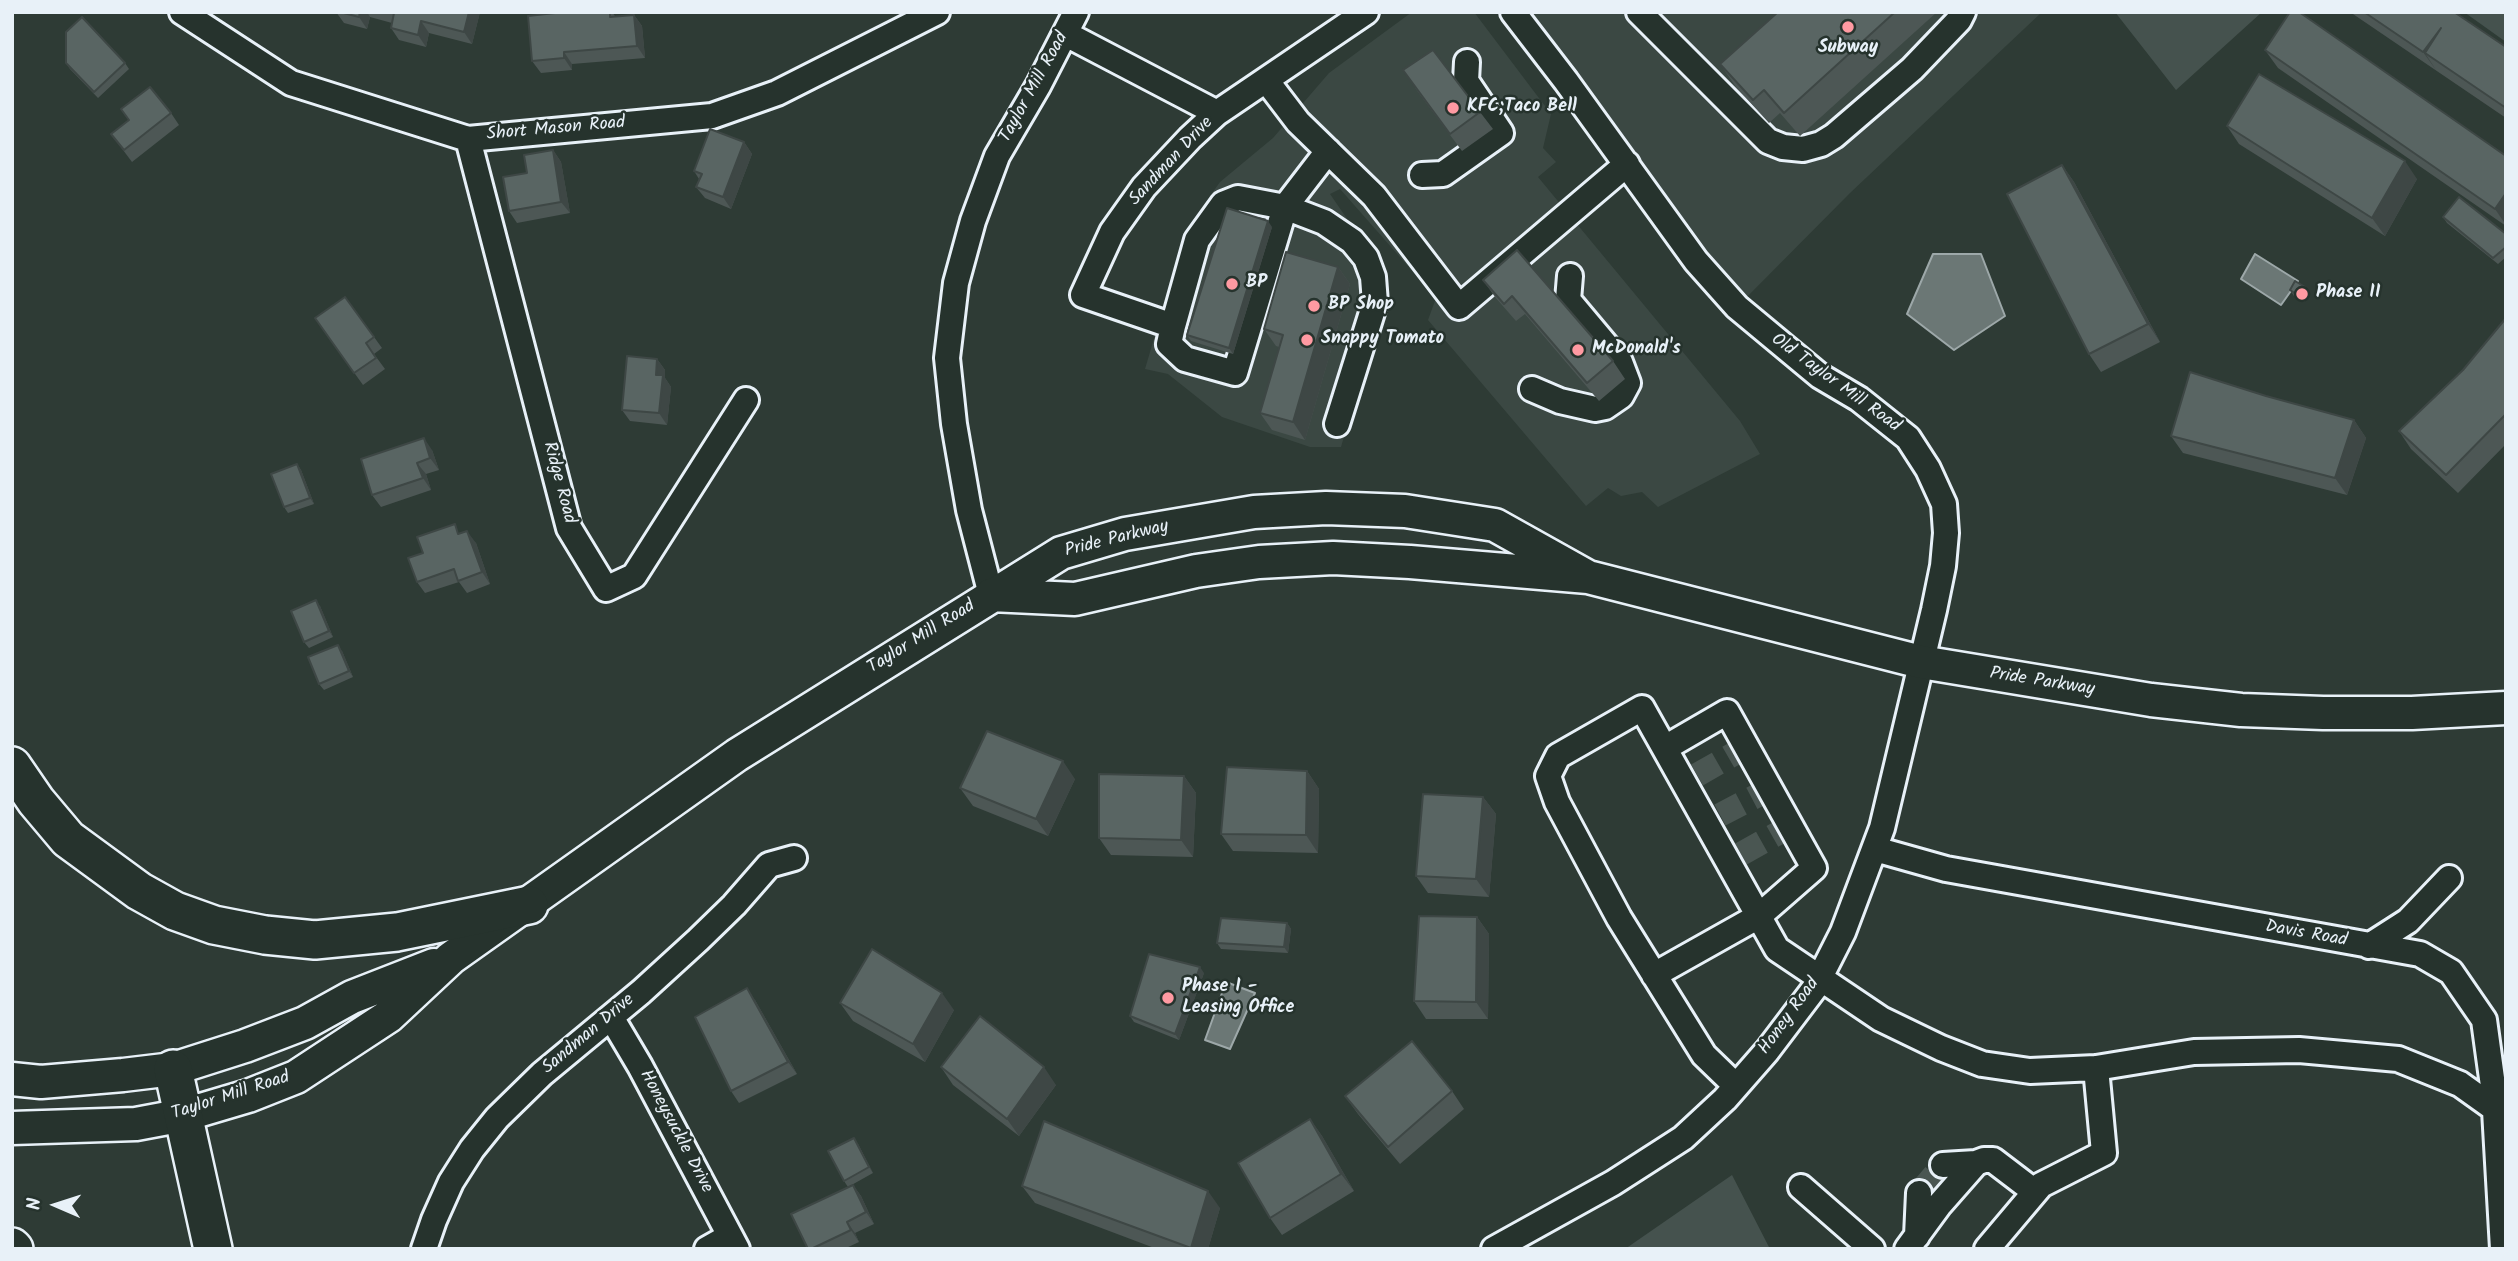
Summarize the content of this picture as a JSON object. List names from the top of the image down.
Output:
{
  "streets": {
    "main road": ["Taylor Mill Road", "Pride Parkway"],
    "street": [
      "Short Mason Road",
      "Sandman Drive",
      "Old Taylor Mill Road",
      "Ridge Road",
      "Davis Road",
      "Honey Road",
      "Honeysuckle Drive"
    ]
  },
  "crossings": [
    ["Taylor Mill Road", "Pride Parkway"],
    ["Short Mason Road", "Ridge Road"],
    ["Sandman Drive", "Honeysuckle Drive"],
    ["Old Taylor Mill Road", "Pride Parkway"],
    ["Old Taylor Mill Road", "Honey Road"],
    ["Pride Parkway", "Honey Road"],
    ["Davis Road", "Honey Road"]
  ],
  "places": [
    "Subway",
    "KFC;Taco Bell",
    "BP",
    "Phase II",
    "BP Shop",
    "Snappy Tomato",
    "McDonald's",
    "Phase I - Leasing Office"
  ],
  "north": "left"
}
